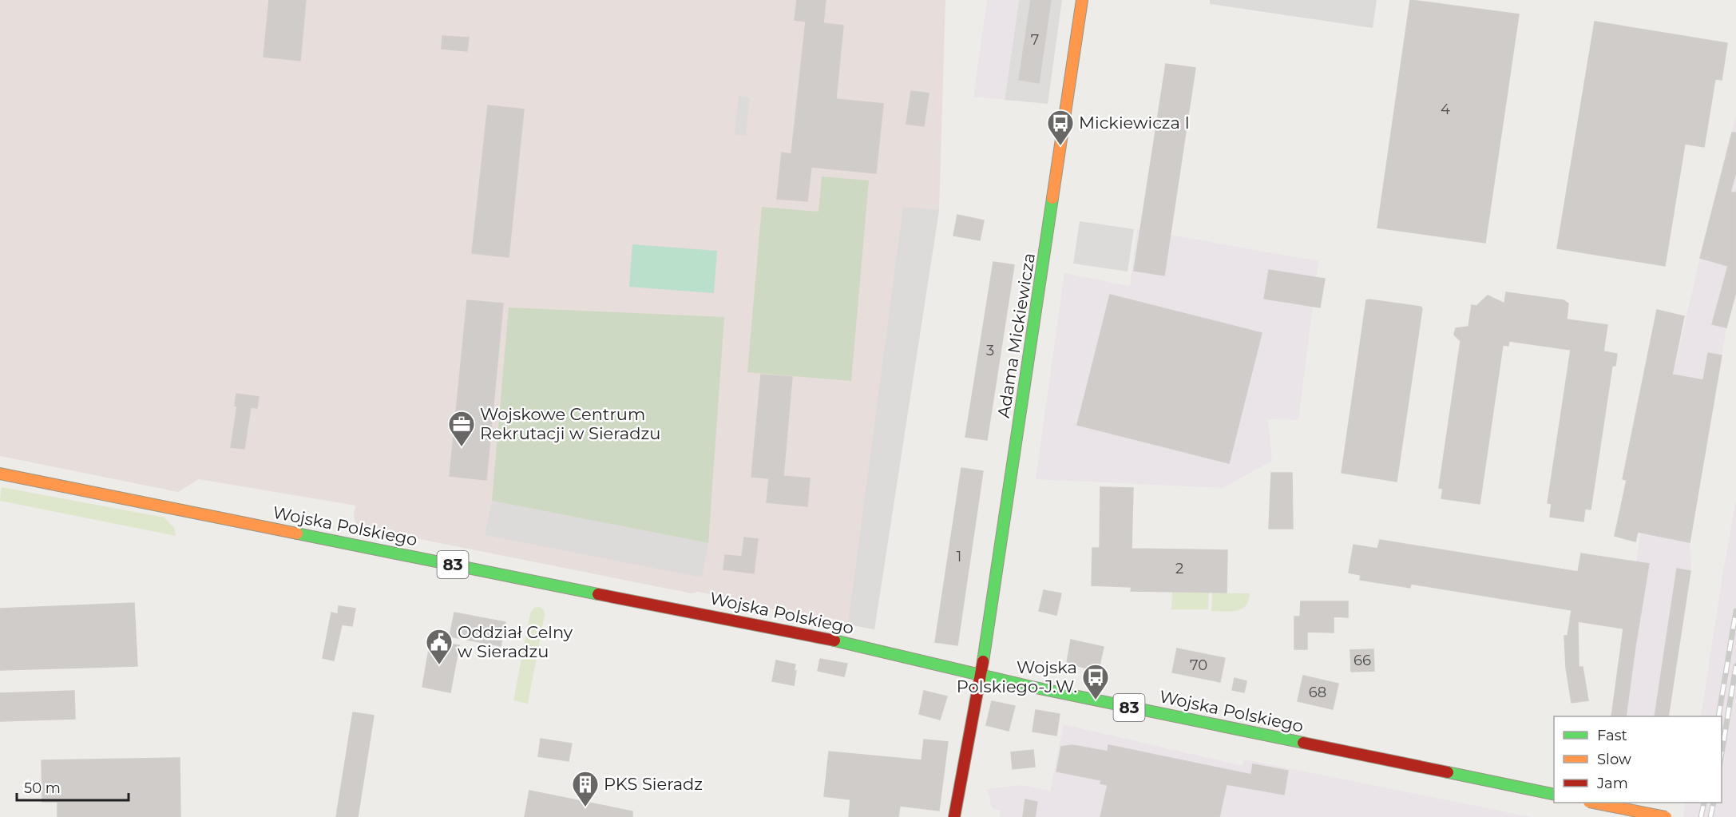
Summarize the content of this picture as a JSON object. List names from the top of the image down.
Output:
{
  "streets": {
    "main road": ["Adama Mickiewicza", "Wojska Polskiego", "83"]
  },
  "crossings": [
    ["Adama Mickiewicza", "Wojska Polskiego"]
  ],
  "places": {
    "bus stop": ["Mickiewicza I", "Wojska Polskiego-J.W."],
    "office": ["Wojskowe Centrum Rekrutacji w Sieradzu"],
    "public building": ["Oddział Celny w Sieradzu"],
    "building": ["PKS Sieradz"]
  },
  "house_numbers": [
    "7",
    "4",
    "3",
    "1",
    "2",
    "66",
    "70",
    "68"
  ],
  "legend": ["Fast", "Slow", "Jam"],
  "scale_bar": "50 m"
}
